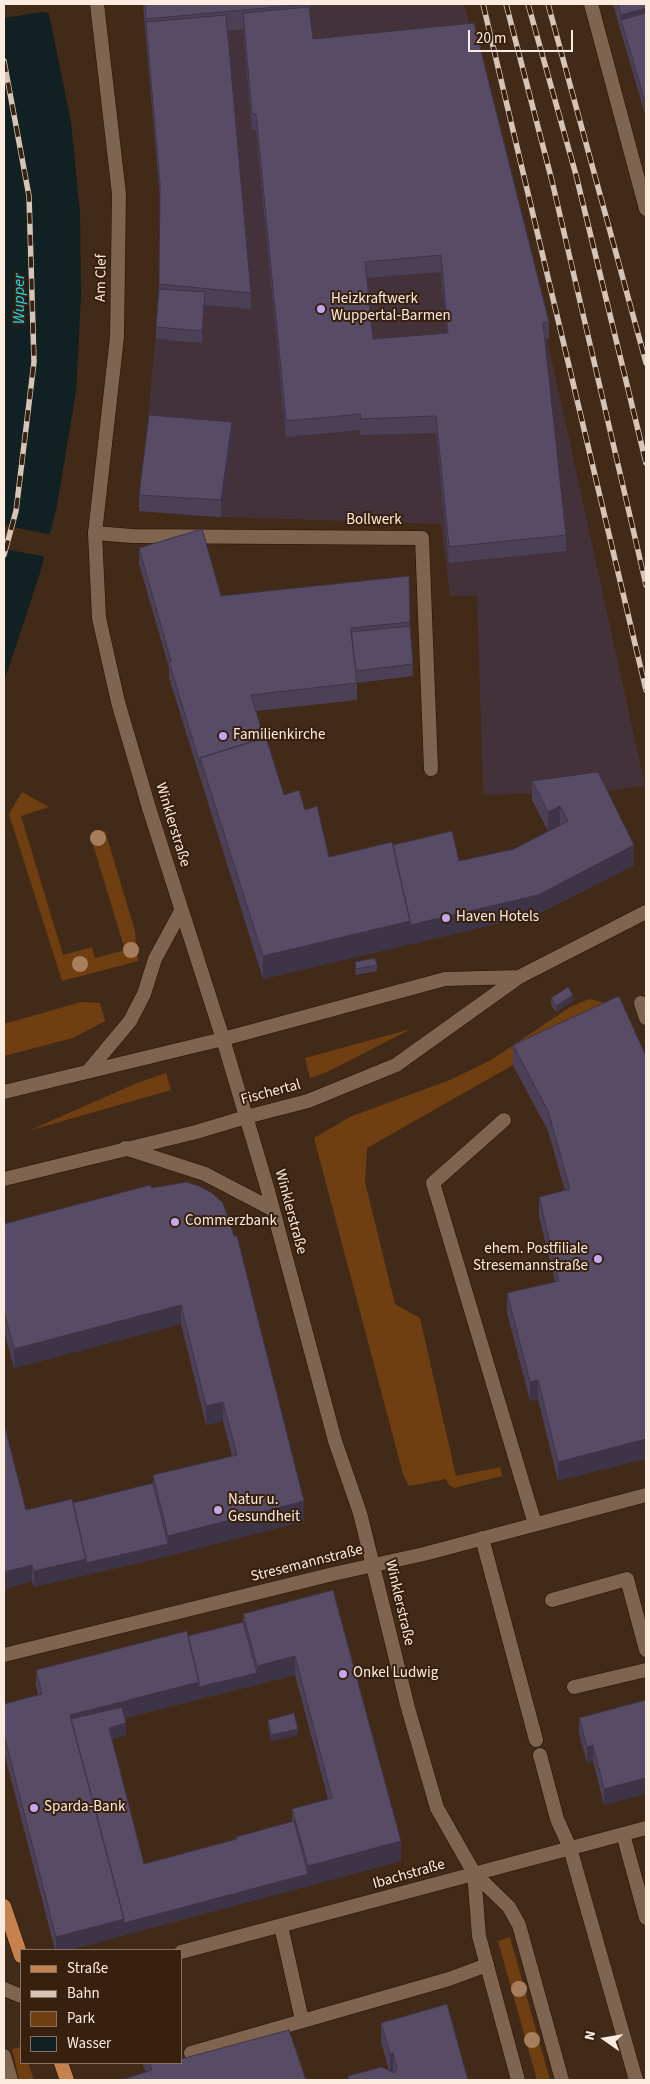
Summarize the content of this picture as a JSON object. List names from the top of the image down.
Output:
{
  "streets": {
    "main road": [
      "Am Clef",
      "Bollwerk",
      "Winklerstraße",
      "Fischertal",
      "Stresemannstraße",
      "Ibachstraße"
    ]
  },
  "crossings": [
    ["Am Clef", "Bollwerk"],
    ["Am Clef", "Winklerstraße"],
    ["Winklerstraße", "Fischertal"],
    ["Winklerstraße", "Stresemannstraße"],
    ["Winklerstraße", "Ibachstraße"]
  ],
  "water": ["Wupper"],
  "places": [
    "Heizkraftwerk Wuppertal-Barmen",
    "Familienkirche",
    "Haven Hotels",
    "Commerzbank",
    "ehem. Postfiliale Stresemannstraße",
    "Natur u. Gesundheit",
    "Onkel Ludwig",
    "Sparda-Bank"
  ],
  "legend": [
    "Straße",
    "Bahn",
    "Park",
    "Wasser"
  ],
  "scale_bar": "20 m",
  "north": "left"
}
